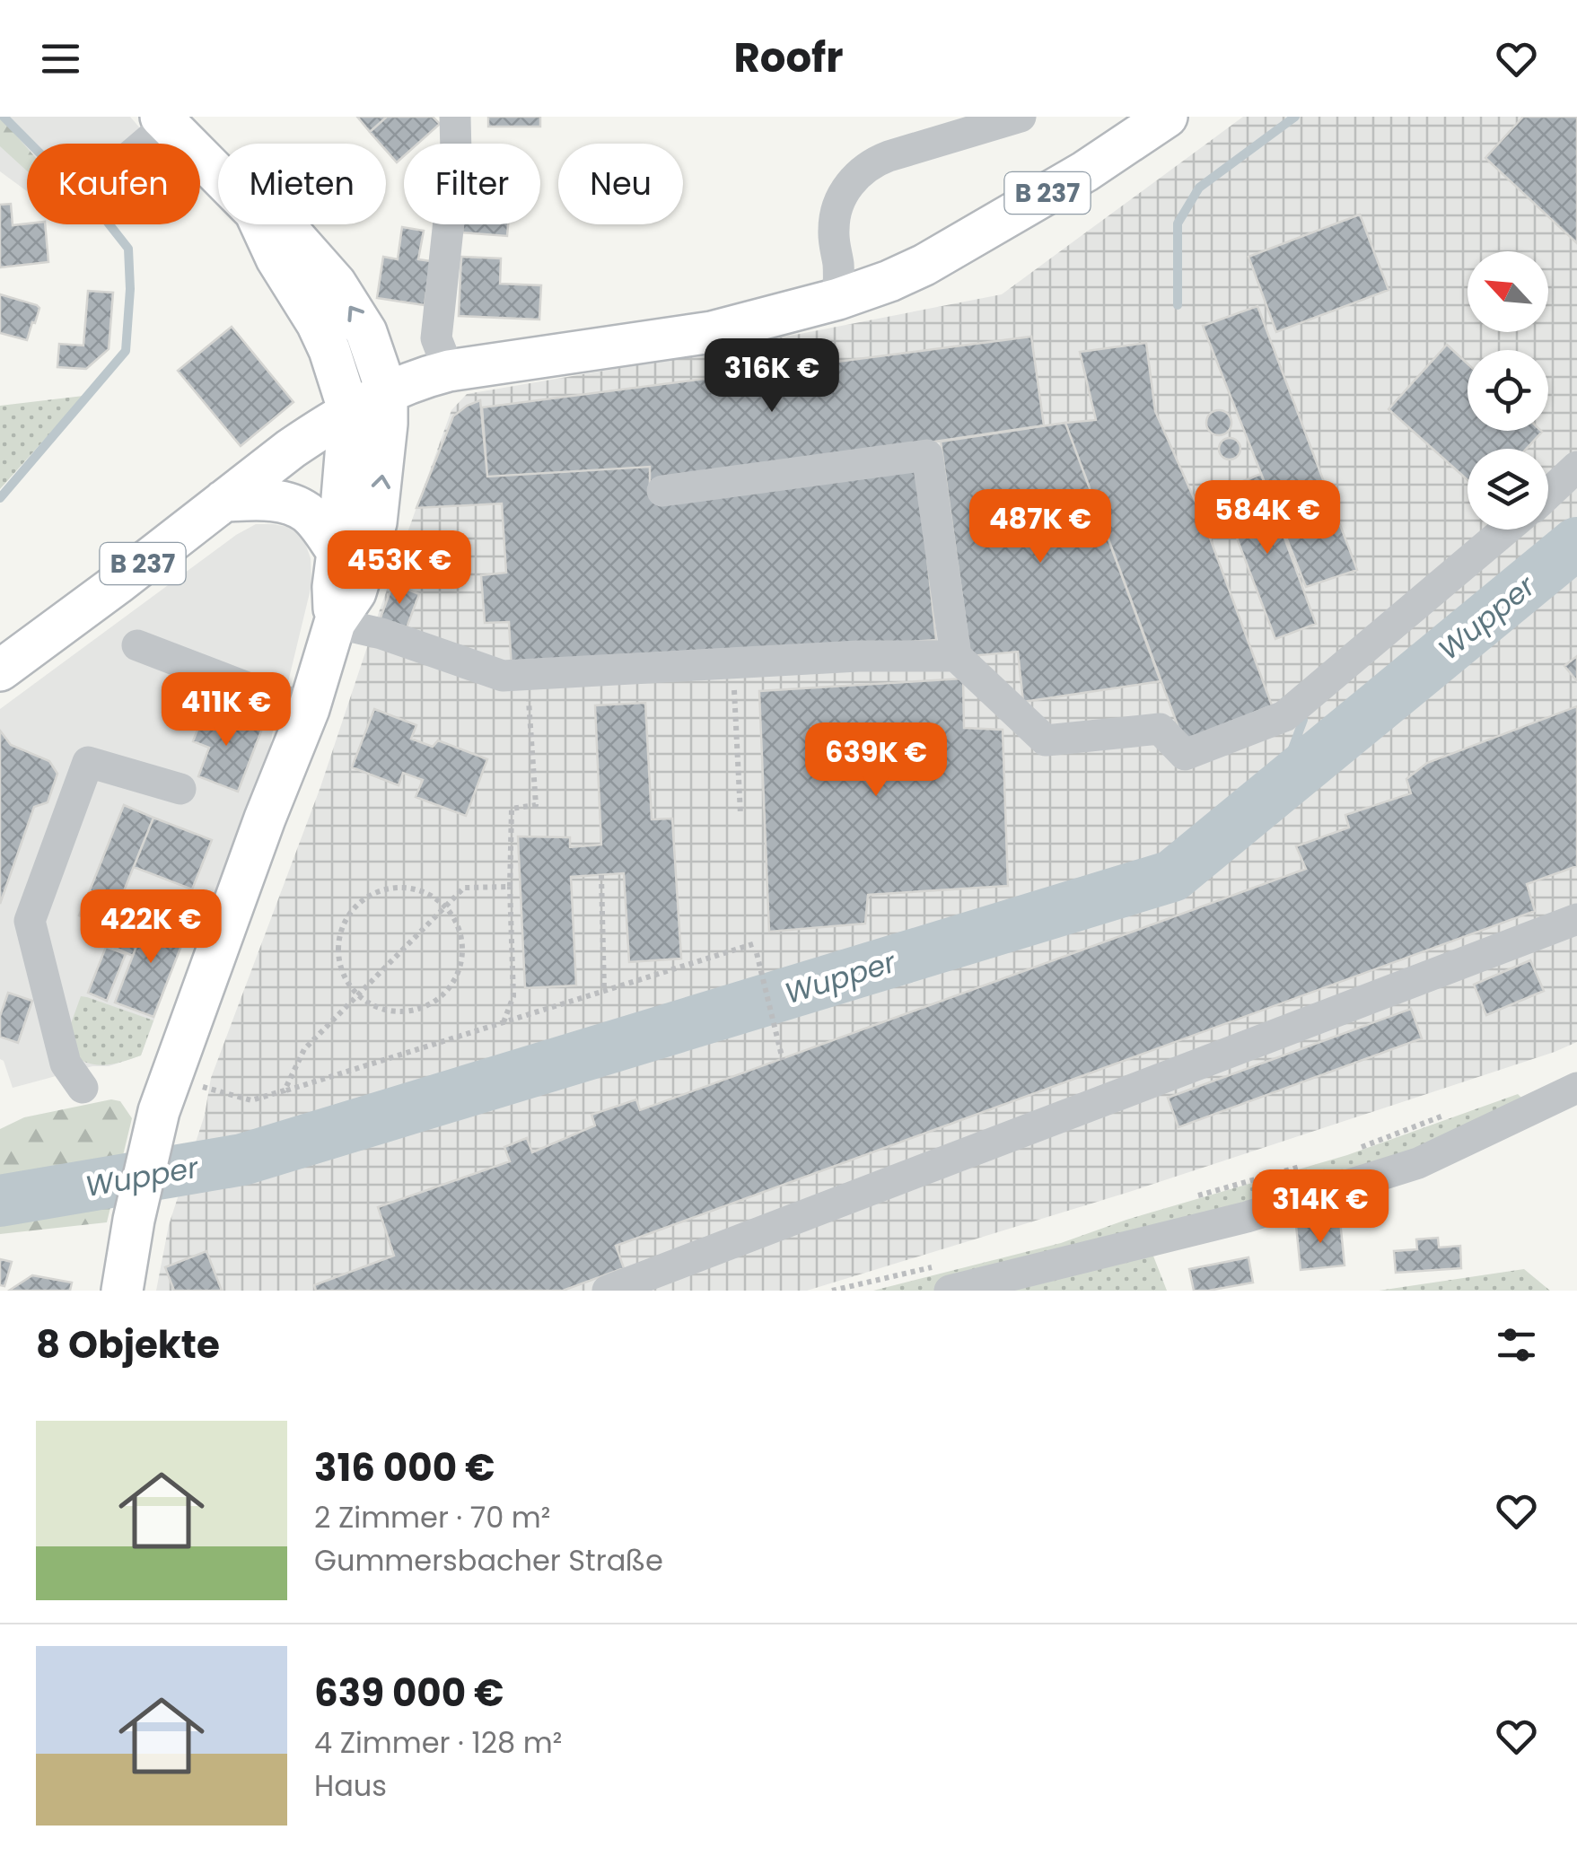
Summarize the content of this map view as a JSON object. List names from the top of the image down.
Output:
{
  "streets": {
    "main road": ["B 237"]
  },
  "water": ["Wupper"],
  "north": "top left",
  "page": {
    "header": "Roofr",
    "chip": [
      "Kaufen",
      "Mieten",
      "Filter",
      "Neu"
    ],
    "price": [
      "316K €",
      "584K €",
      "487K €",
      "453K €",
      "411K €",
      "639K €",
      "422K €",
      "314K €"
    ],
    "heading": "8 Objekte",
    "list": [
      {
        "name": "316 000 €",
        "note": "2 Zimmer · 70 m² · Gummersbacher Straße"
      },
      {
        "name": "639 000 €",
        "note": "4 Zimmer · 128 m² · Haus"
      }
    ]
  }
}
